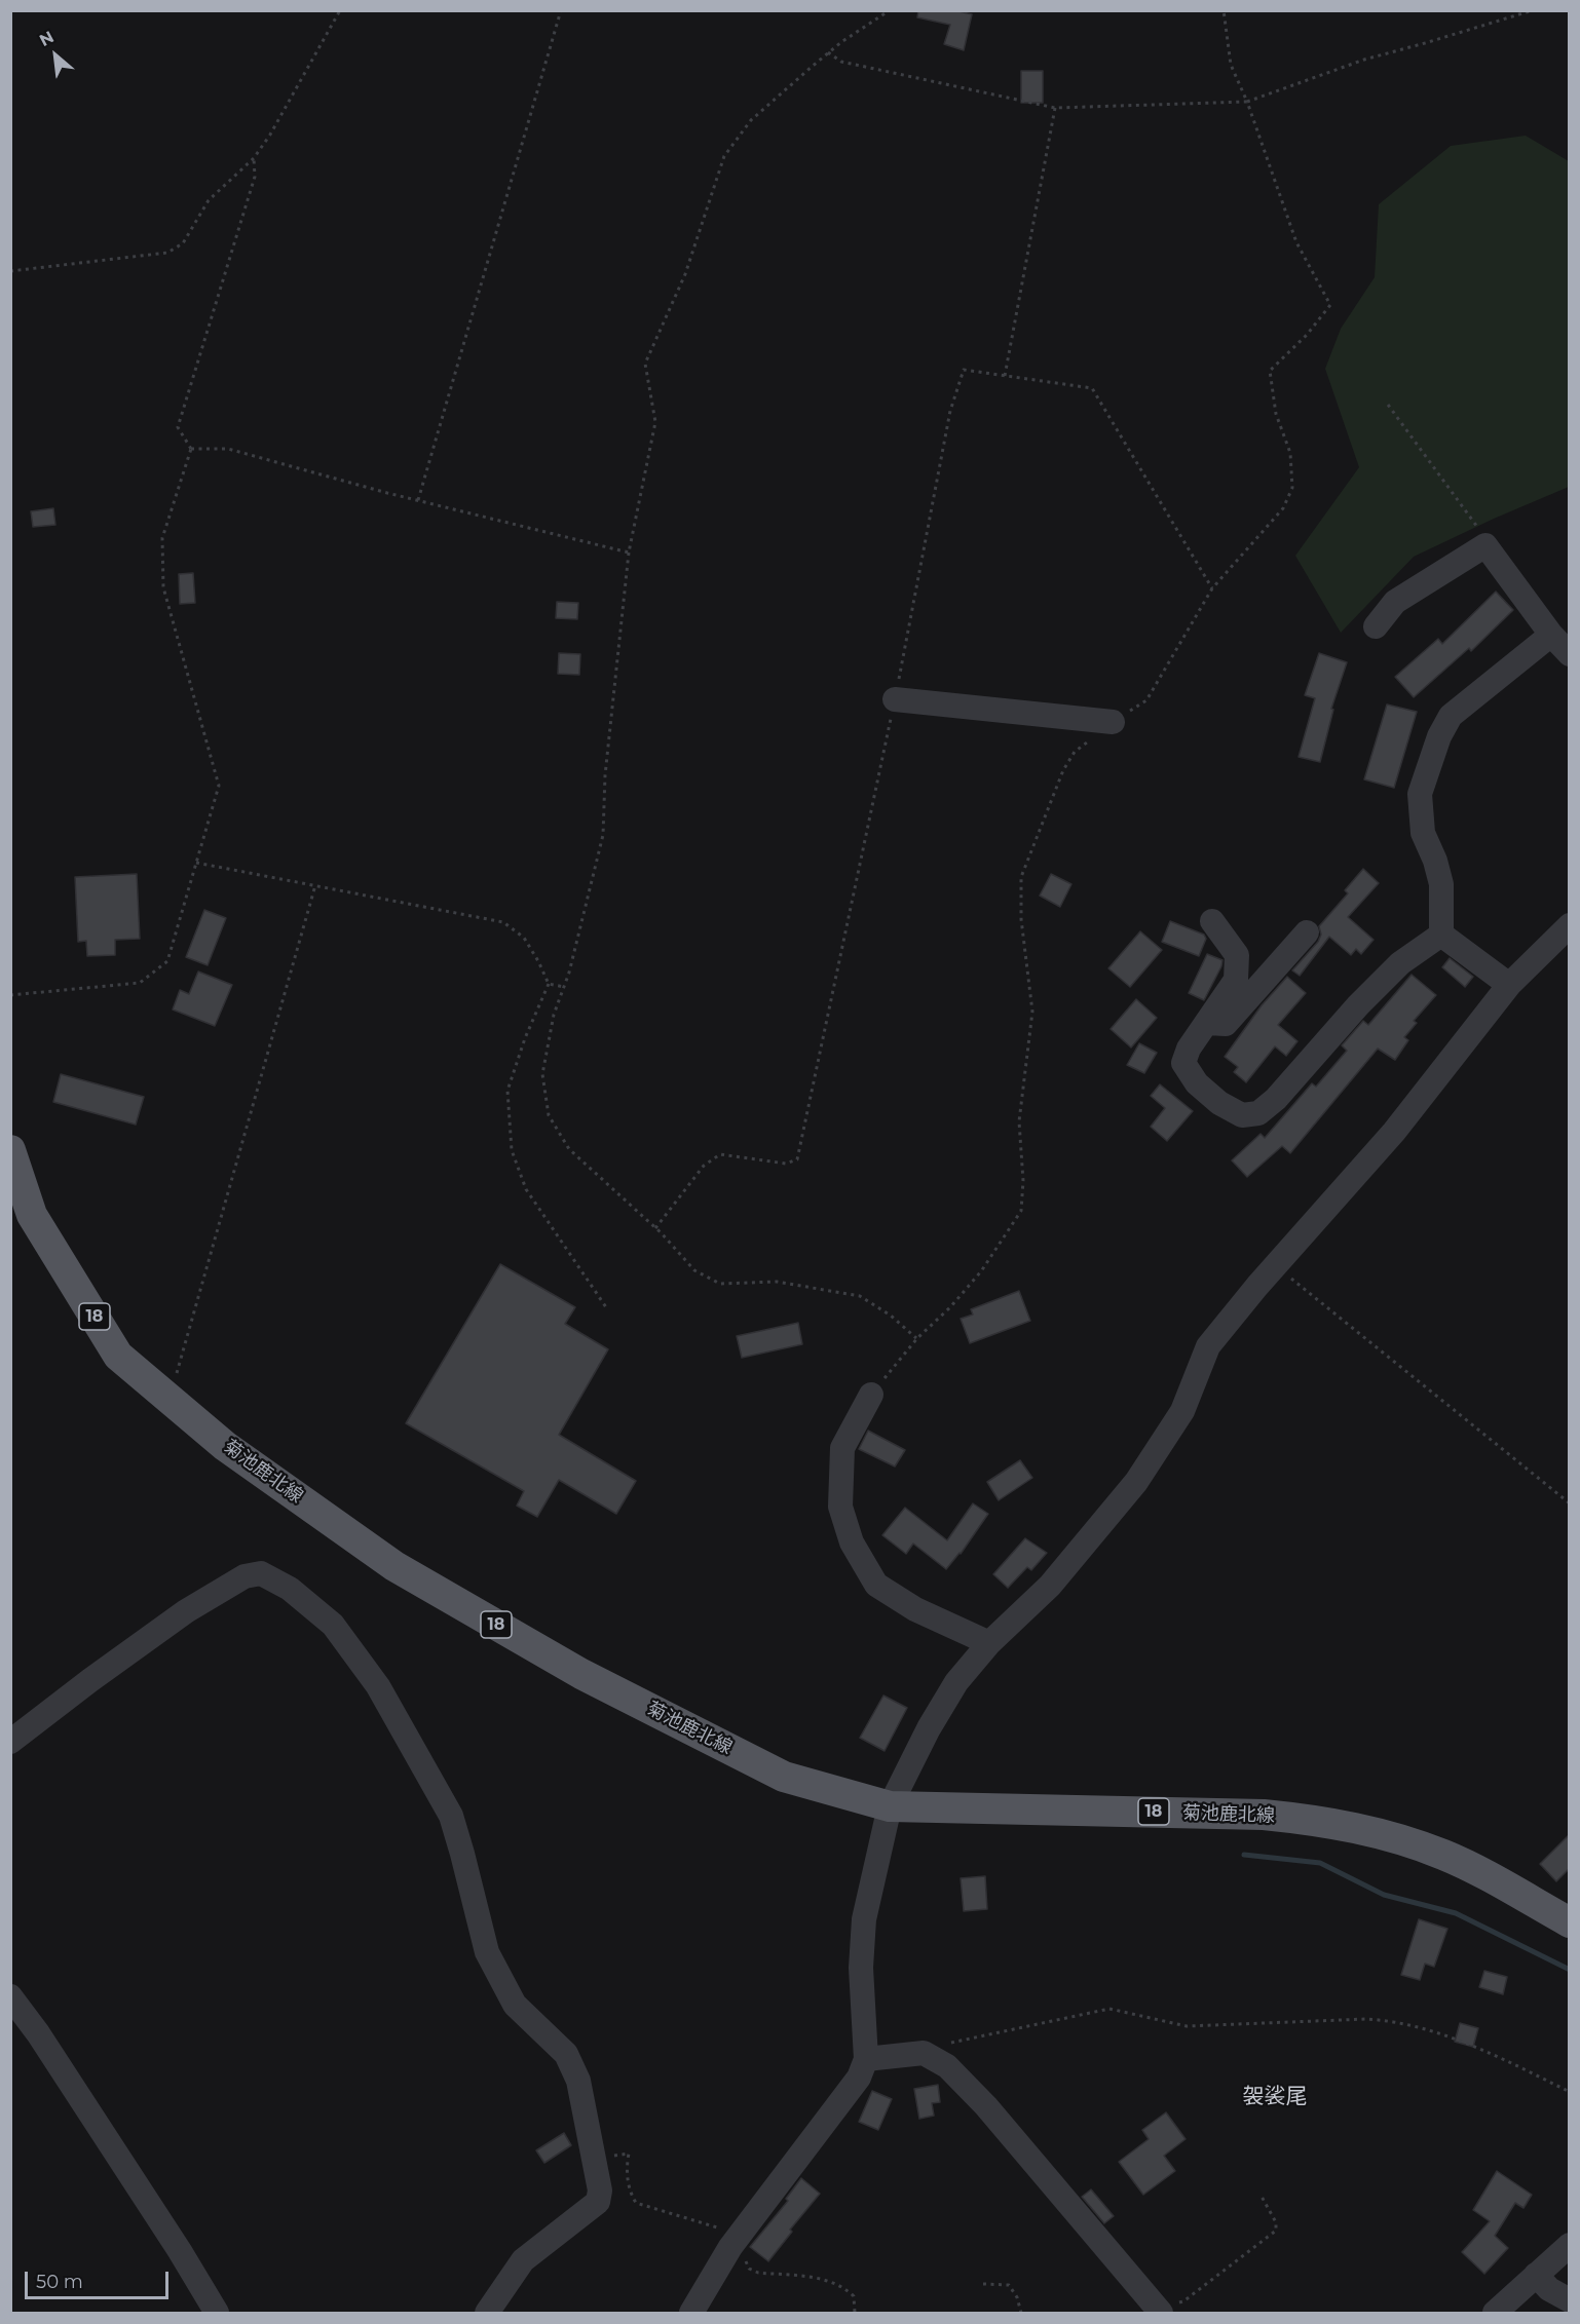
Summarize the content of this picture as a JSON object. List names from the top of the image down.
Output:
{
  "streets": {
    "main road": ["18", "菊池鹿北線"]
  },
  "districts": ["袈裟尾"],
  "scale_bar": "50 m",
  "north": "top left"
}
